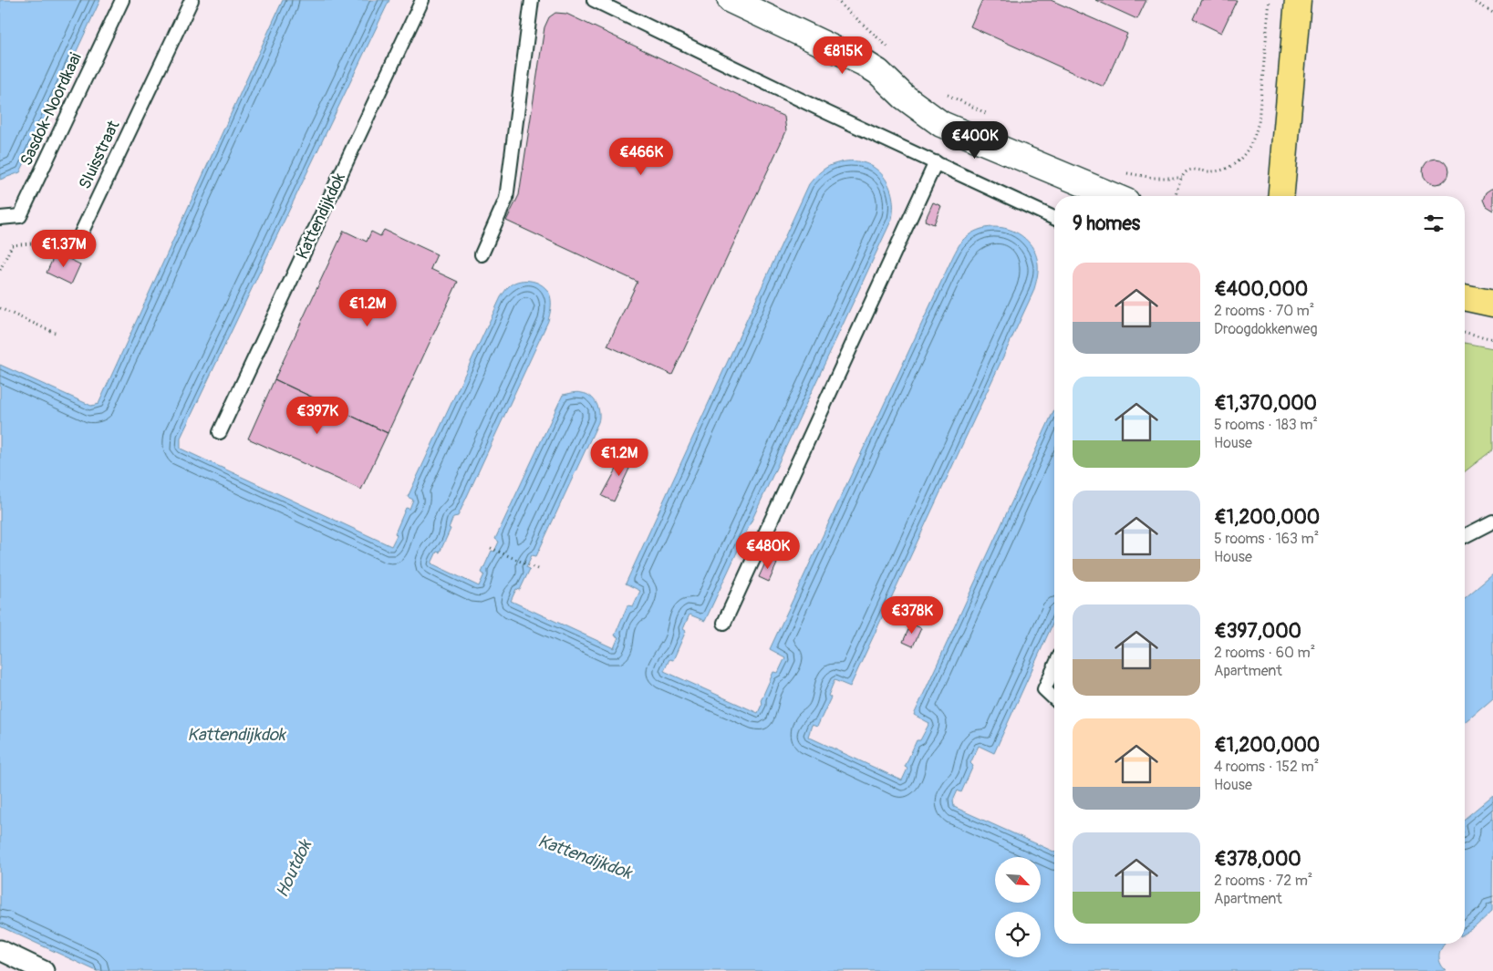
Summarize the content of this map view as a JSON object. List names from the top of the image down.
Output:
{
  "streets": {
    "lane": ["Sasdok-Noordkaai", "Sluisstraat", "Kattendijkdok"]
  },
  "water": ["Kattendijkdok", "Houtdok"],
  "north": "bottom right",
  "page": {
    "price": [
      "€815K",
      "€400K",
      "€466K",
      "€1.37M",
      "€1.2M",
      "€397K",
      "€1.2M",
      "€480K",
      "€378K"
    ],
    "heading": "9 homes",
    "list": [
      {
        "name": "€400,000",
        "note": "2 rooms · 70 m² · Droogdokkenweg"
      },
      {
        "name": "€1,370,000",
        "note": "5 rooms · 183 m² · House"
      },
      {
        "name": "€1,200,000",
        "note": "5 rooms · 163 m² · House"
      },
      {
        "name": "€397,000",
        "note": "2 rooms · 60 m² · Apartment"
      },
      {
        "name": "€1,200,000",
        "note": "4 rooms · 152 m² · House"
      },
      {
        "name": "€378,000",
        "note": "2 rooms · 72 m² · Apartment"
      }
    ]
  }
}
